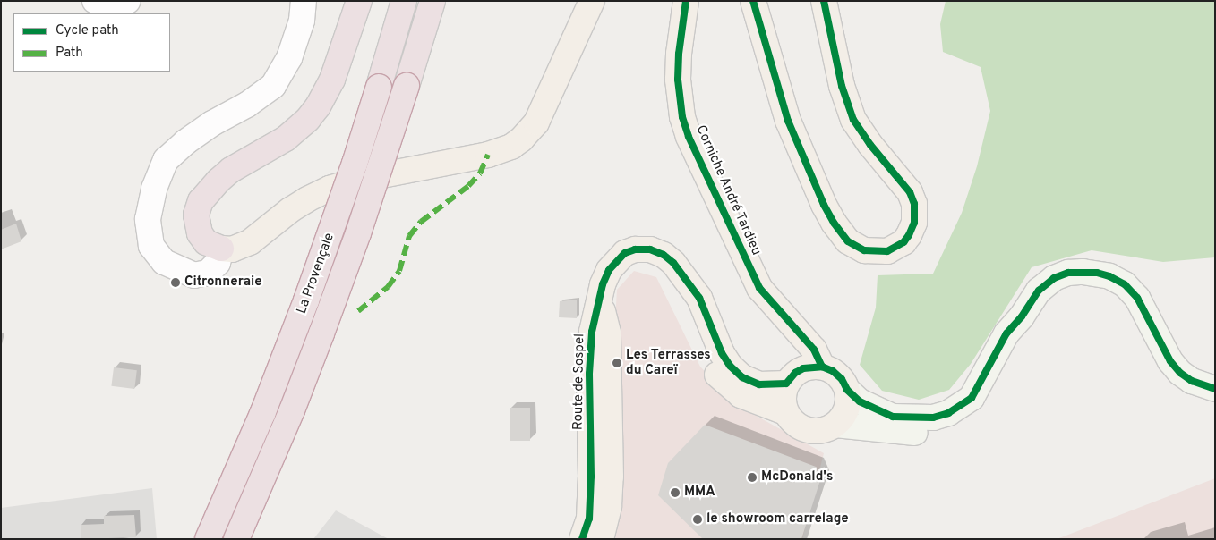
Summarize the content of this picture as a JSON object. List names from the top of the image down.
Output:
{
  "streets": {
    "highway": ["La Provençale"],
    "main road": ["Corniche André Tardieu", "Route de Sospel"]
  },
  "crossings": [
    ["Corniche André Tardieu", "Route de Sospel"]
  ],
  "places": [
    "Citronneraie",
    "Les Terrasses du Careï",
    "McDonald's",
    "MMA",
    "le showroom carrelage"
  ],
  "legend": ["Cycle path", "Path"]
}
